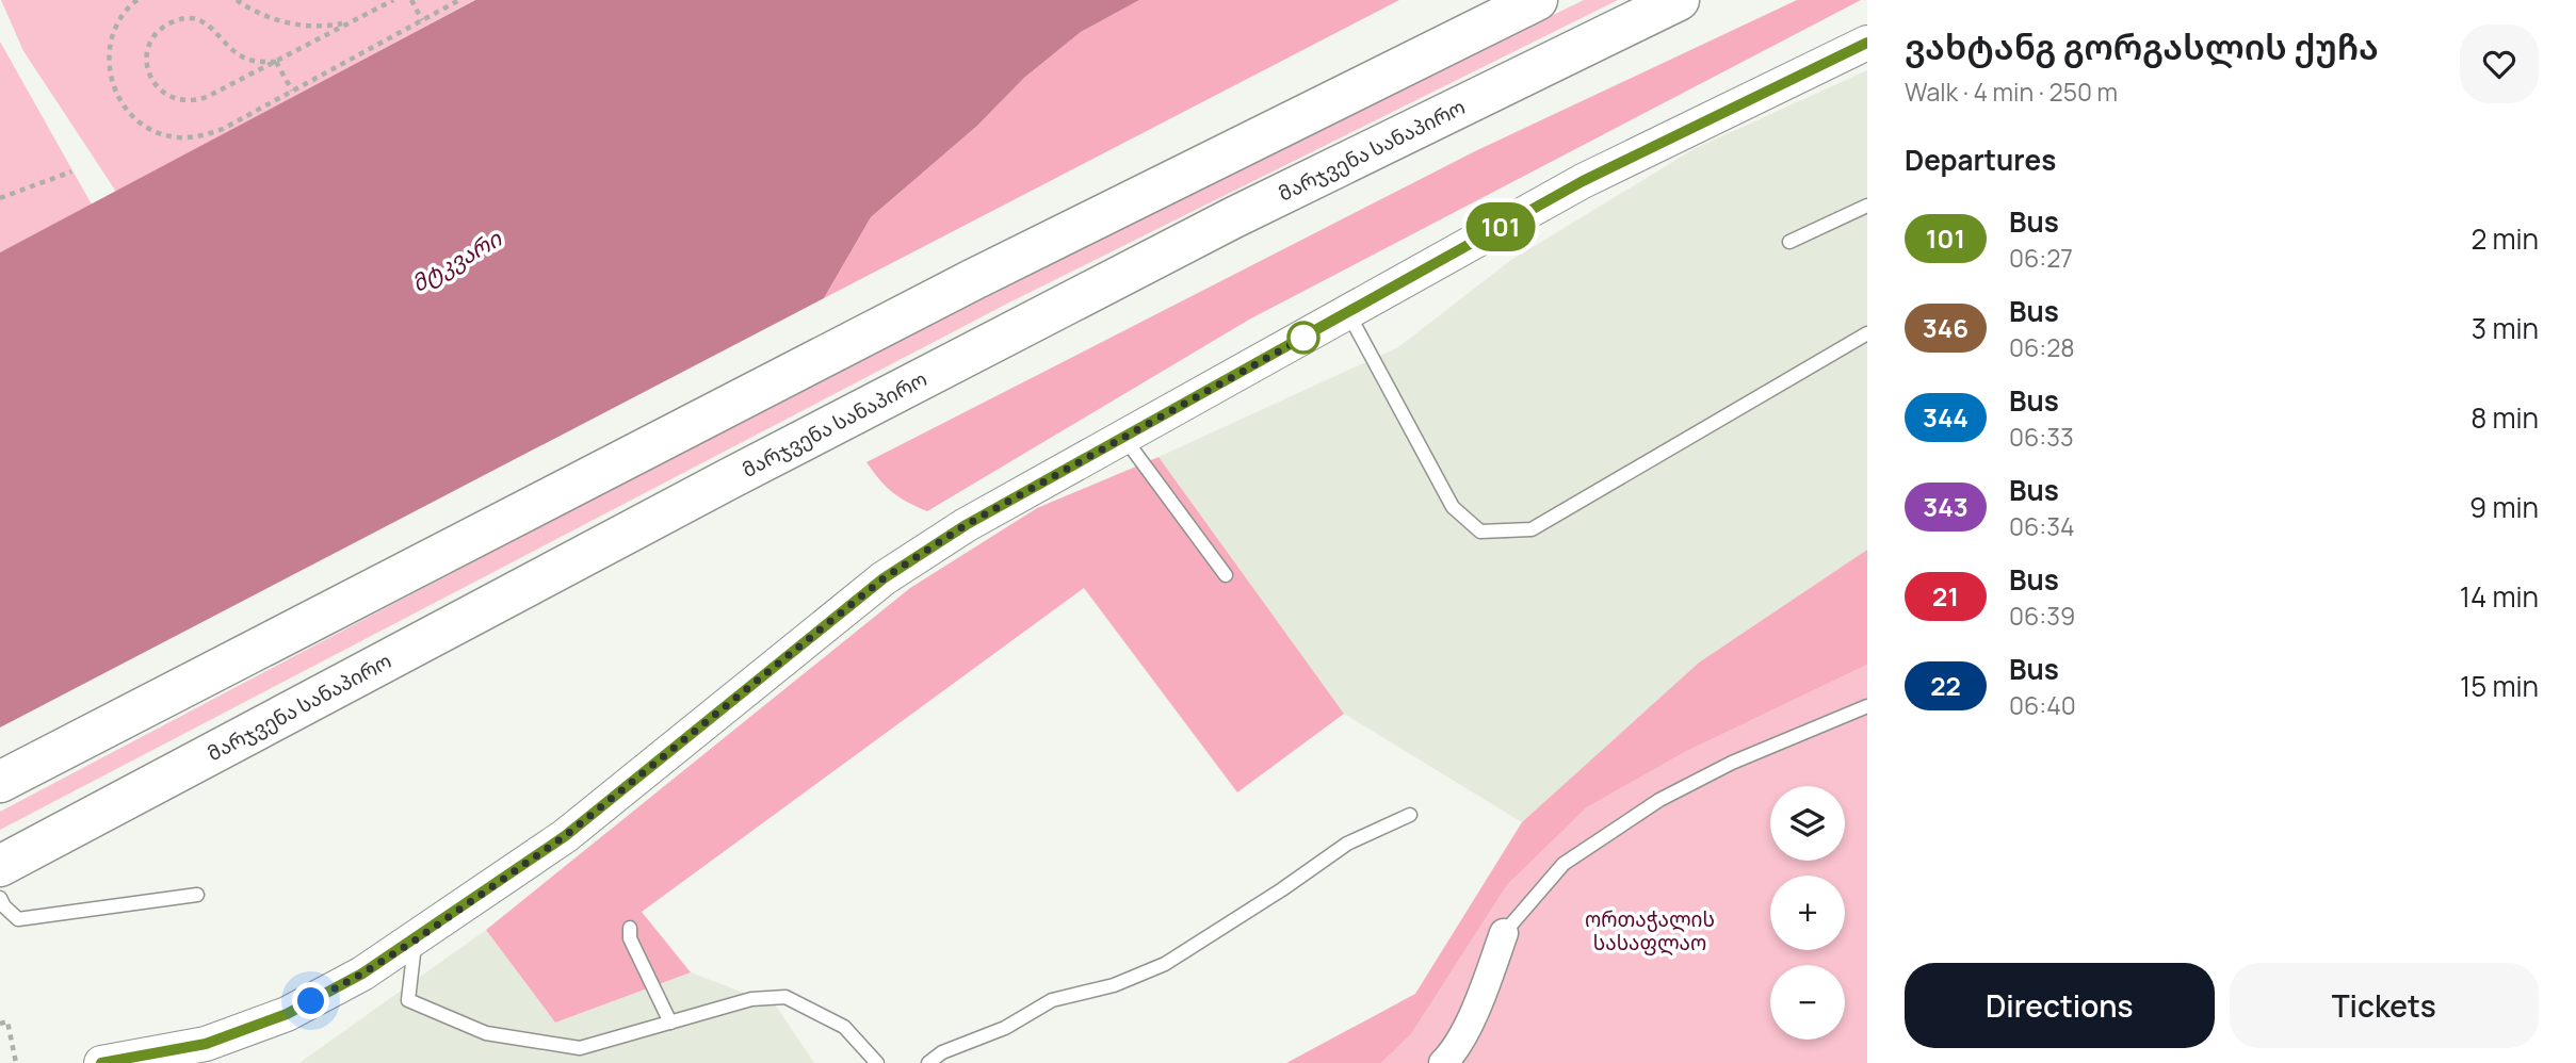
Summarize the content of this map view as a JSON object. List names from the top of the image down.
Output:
{
  "streets": {
    "highway": ["მარჯვენა სანაპირო"]
  },
  "water": ["მტკვარი"],
  "parks": ["ორთაჭალის სასაფლაო"],
  "lines": ["bus line 101"],
  "page": {
    "on_map": "101",
    "heading": [
      ["ვახტანგ გორგასლის ქუჩა", "Walk · 4 min · 250 m"],
      "Departures"
    ],
    "list": [
      {
        "mark": "101",
        "name": "Bus",
        "note": "06:27",
        "value": "2 min"
      },
      {
        "mark": "346",
        "name": "Bus",
        "note": "06:28",
        "value": "3 min"
      },
      {
        "mark": "344",
        "name": "Bus",
        "note": "06:33",
        "value": "8 min"
      },
      {
        "mark": "343",
        "name": "Bus",
        "note": "06:34",
        "value": "9 min"
      },
      {
        "mark": "21",
        "name": "Bus",
        "note": "06:39",
        "value": "14 min"
      },
      {
        "mark": "22",
        "name": "Bus",
        "note": "06:40",
        "value": "15 min"
      }
    ],
    "map_buttons": ["+", "−"],
    "buttons": ["Directions", "Tickets"]
  }
}
